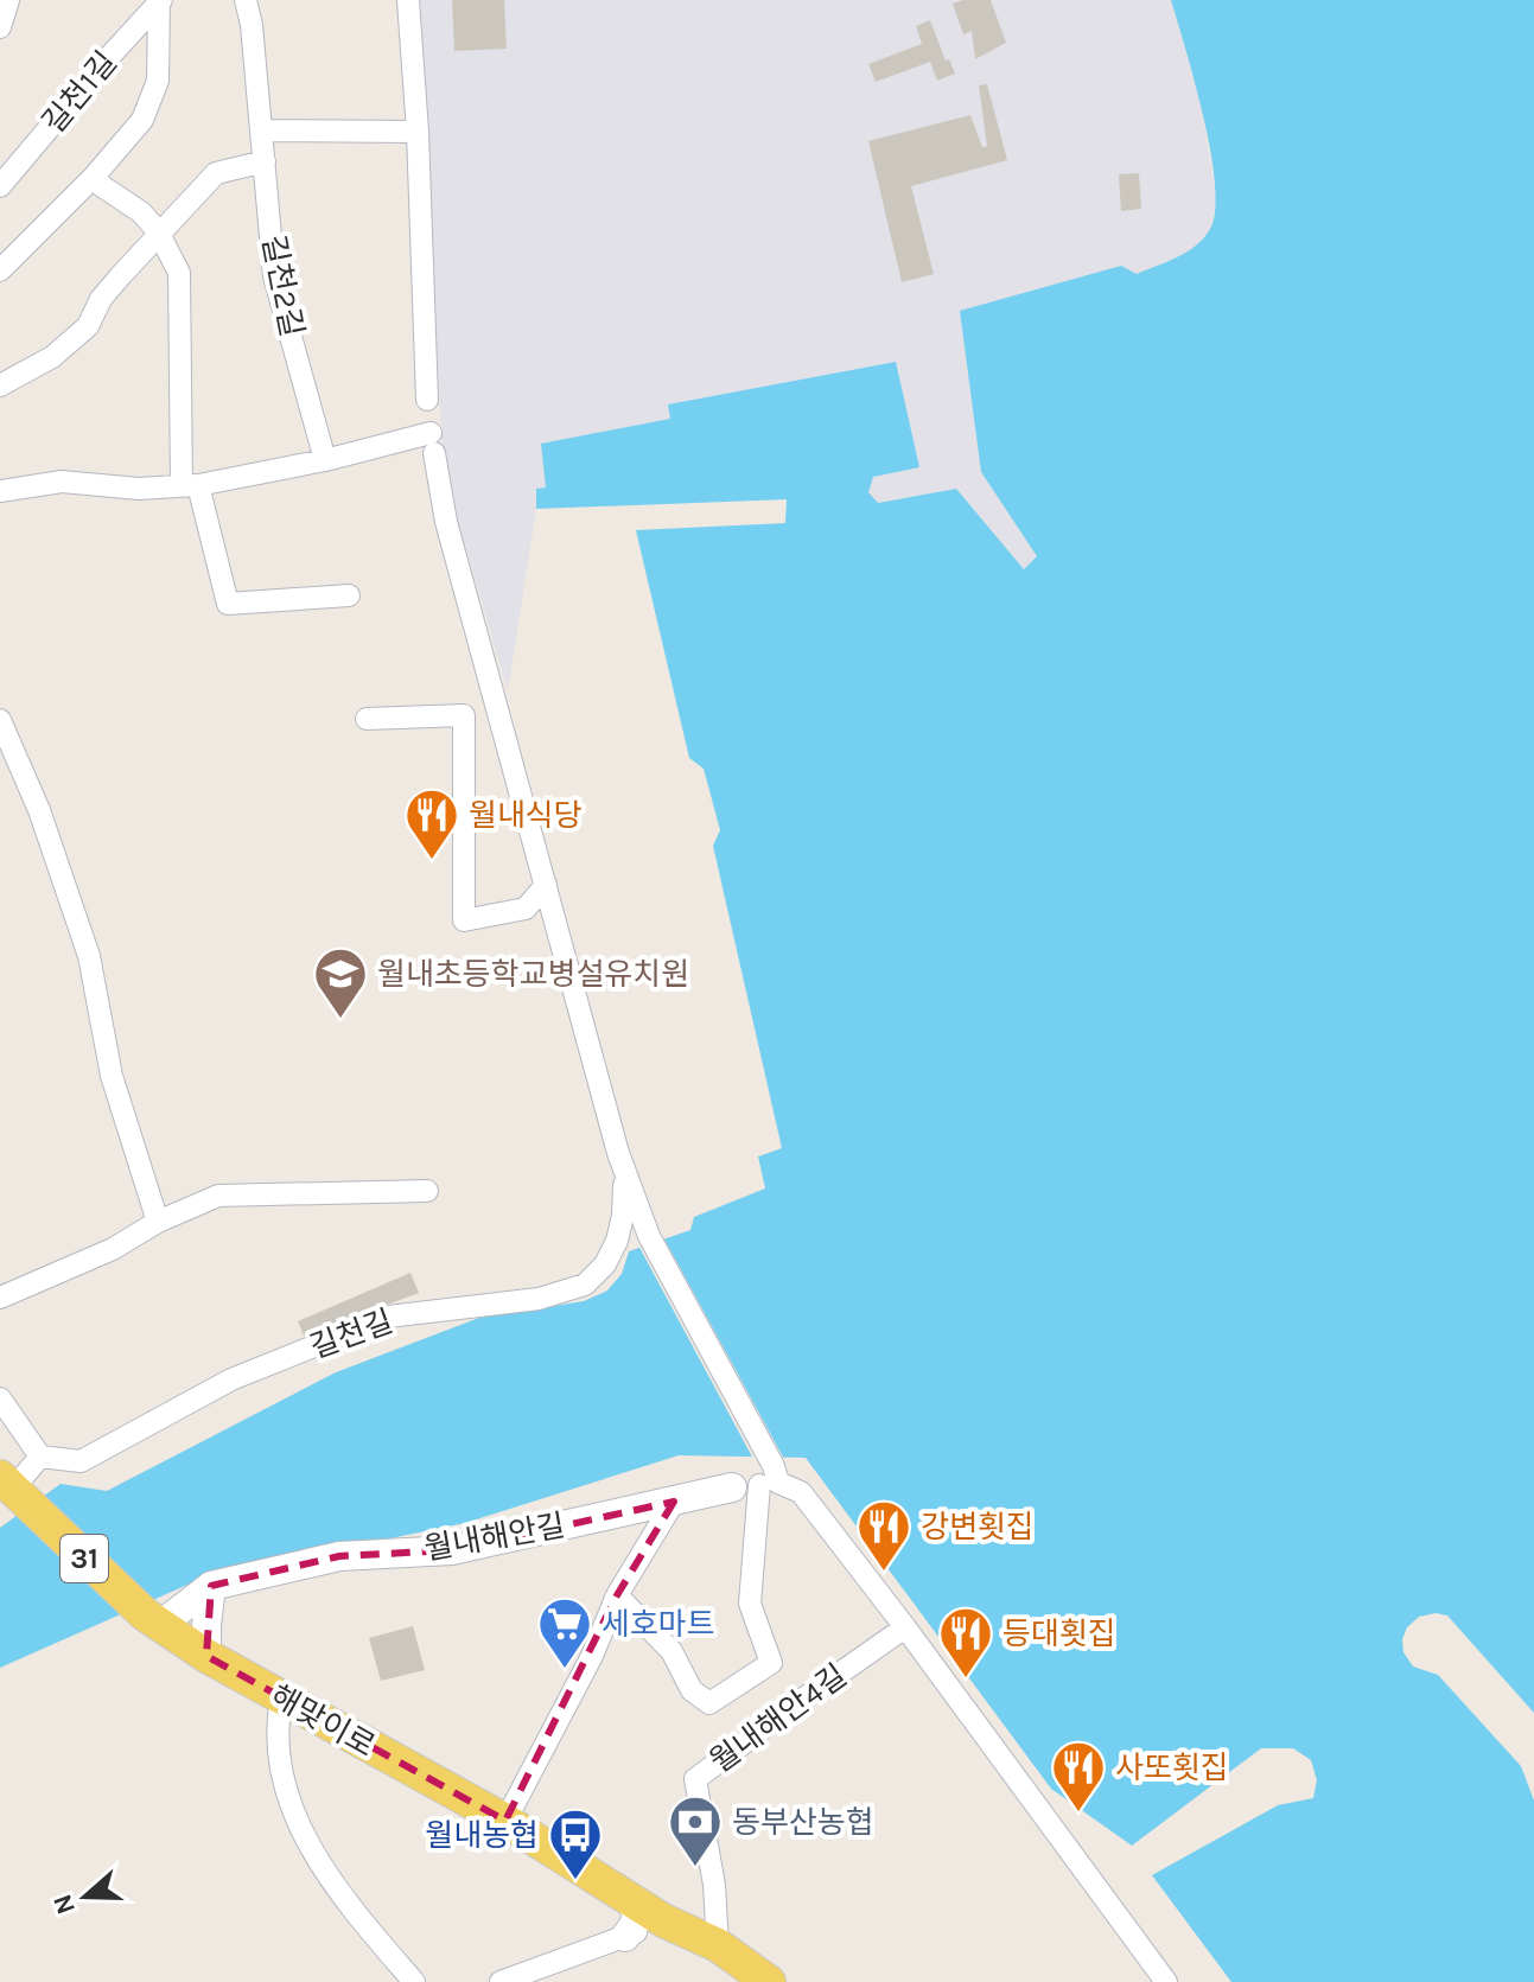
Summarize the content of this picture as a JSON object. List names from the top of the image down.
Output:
{
  "streets": {
    "main road": ["31", "해맞이로"],
    "street": [
      "길천1길",
      "길천2길",
      "길천길",
      "월내해안길",
      "월내해안4길"
    ]
  },
  "crossings": [
    ["31", "해맞이로"],
    ["월내해안4길", "해맞이로"]
  ],
  "places": {
    "restaurant": [
      "월내식당",
      "강변횟집",
      "등대횟집",
      "사또횟집"
    ],
    "school or university": ["월내초등학교병설유치원"],
    "supermarket": ["세호마트"],
    "bank": ["동부산농협"],
    "bus stop": ["월내농협"]
  },
  "north": "left"
}
